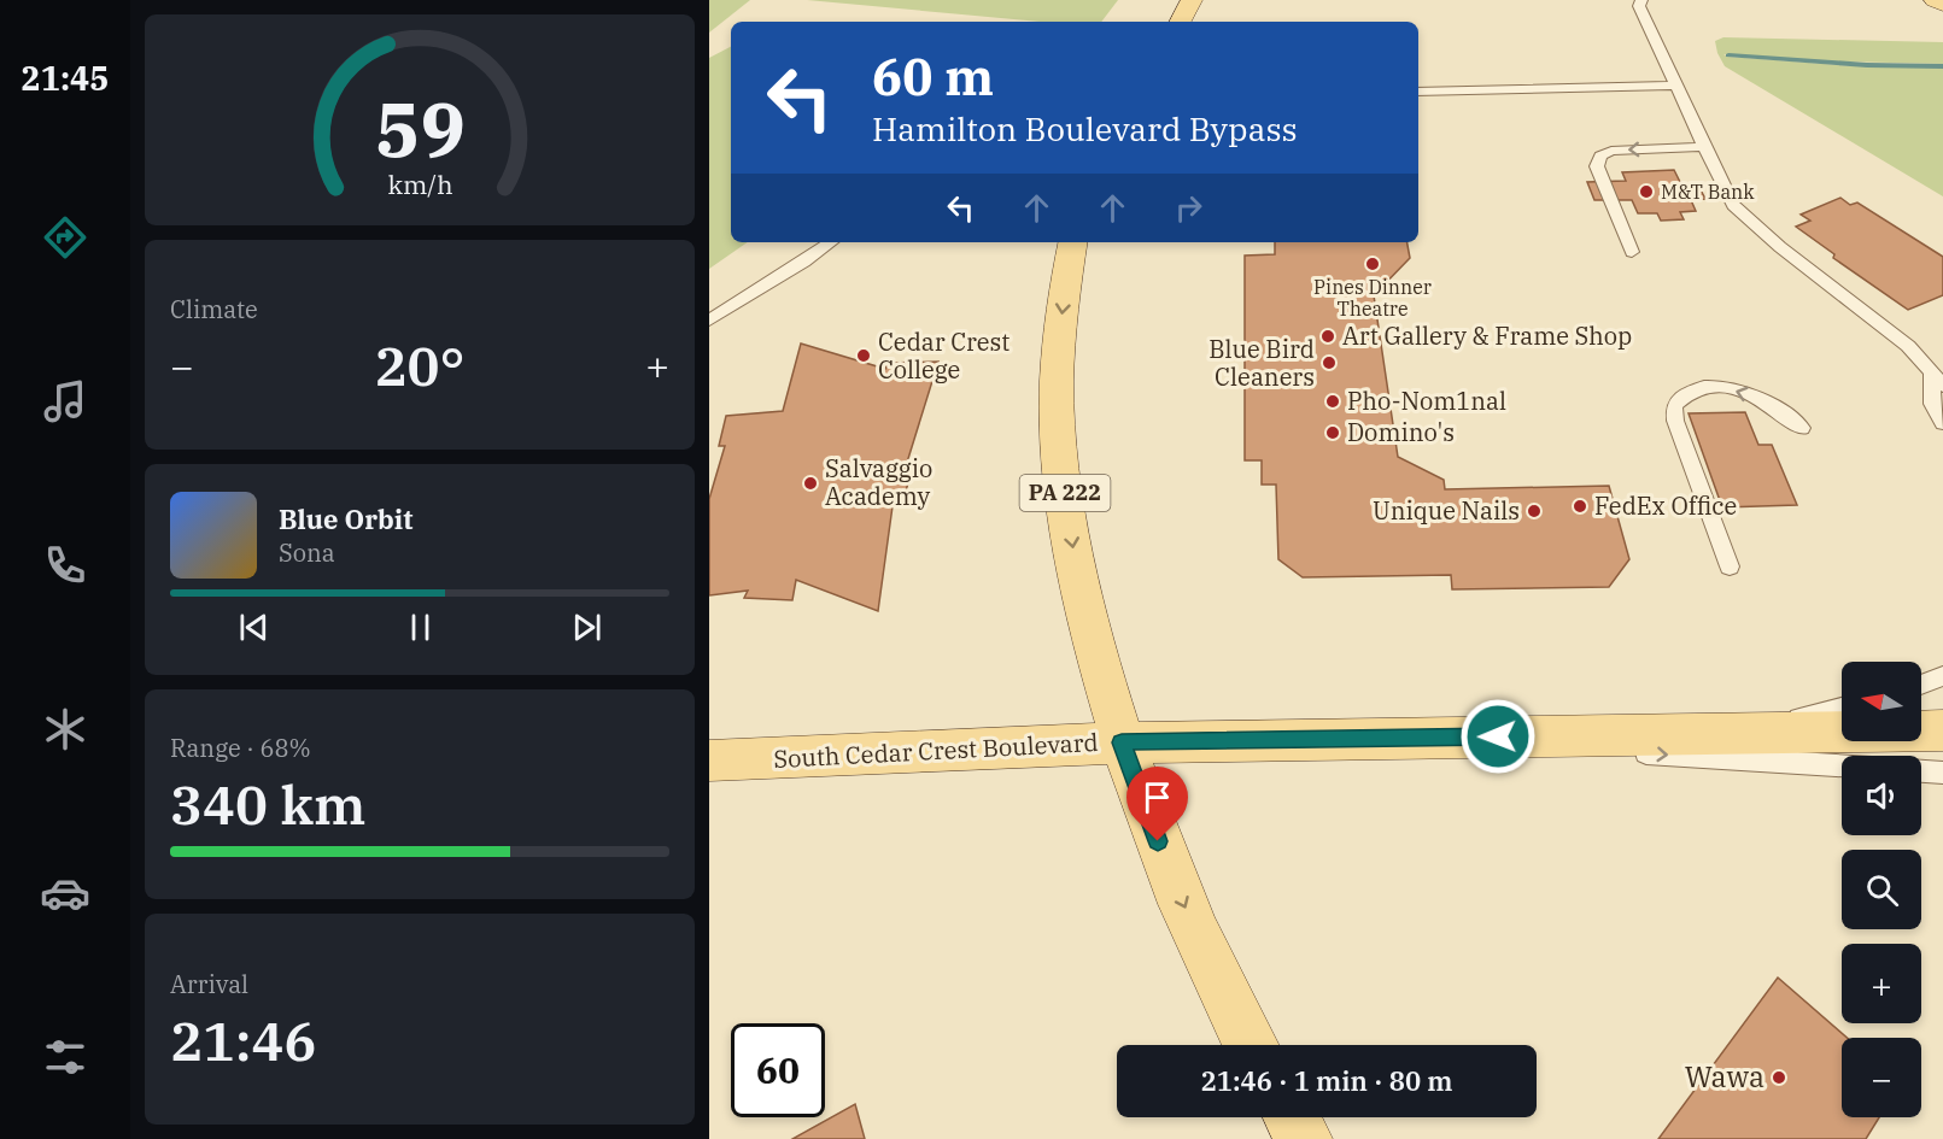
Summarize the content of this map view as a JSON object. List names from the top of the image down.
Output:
{
  "streets": {
    "main road": ["PA 222", "South Cedar Crest Boulevard"]
  },
  "crossings": [
    ["PA 222", "South Cedar Crest Boulevard"]
  ],
  "places": [
    "M&T Bank",
    "Pines Dinner Theatre",
    "Art Gallery & Frame Shop",
    "Cedar Crest College",
    "Blue Bird Cleaners",
    "Pho-Nom1nal",
    "Domino's",
    "Salvaggio Academy",
    "FedEx Office",
    "Unique Nails",
    "Wawa"
  ],
  "north": "left",
  "page": {
    "tabs": "21:45",
    "turn": ["60 m", "Hamilton Boulevard Bypass"],
    "tile": [
      "Climate",
      ["Range · 68%", "340 km"],
      ["Arrival", "21:46"]
    ],
    "heat": ["−", "20°", "+"],
    "song": ["Blue Orbit", "Sona"],
    "map_buttons": ["+", "−"],
    "limit": "60",
    "trip": "21:46 · 1 min · 80 m",
    "gauge": ["59", "km/h"]
  }
}
